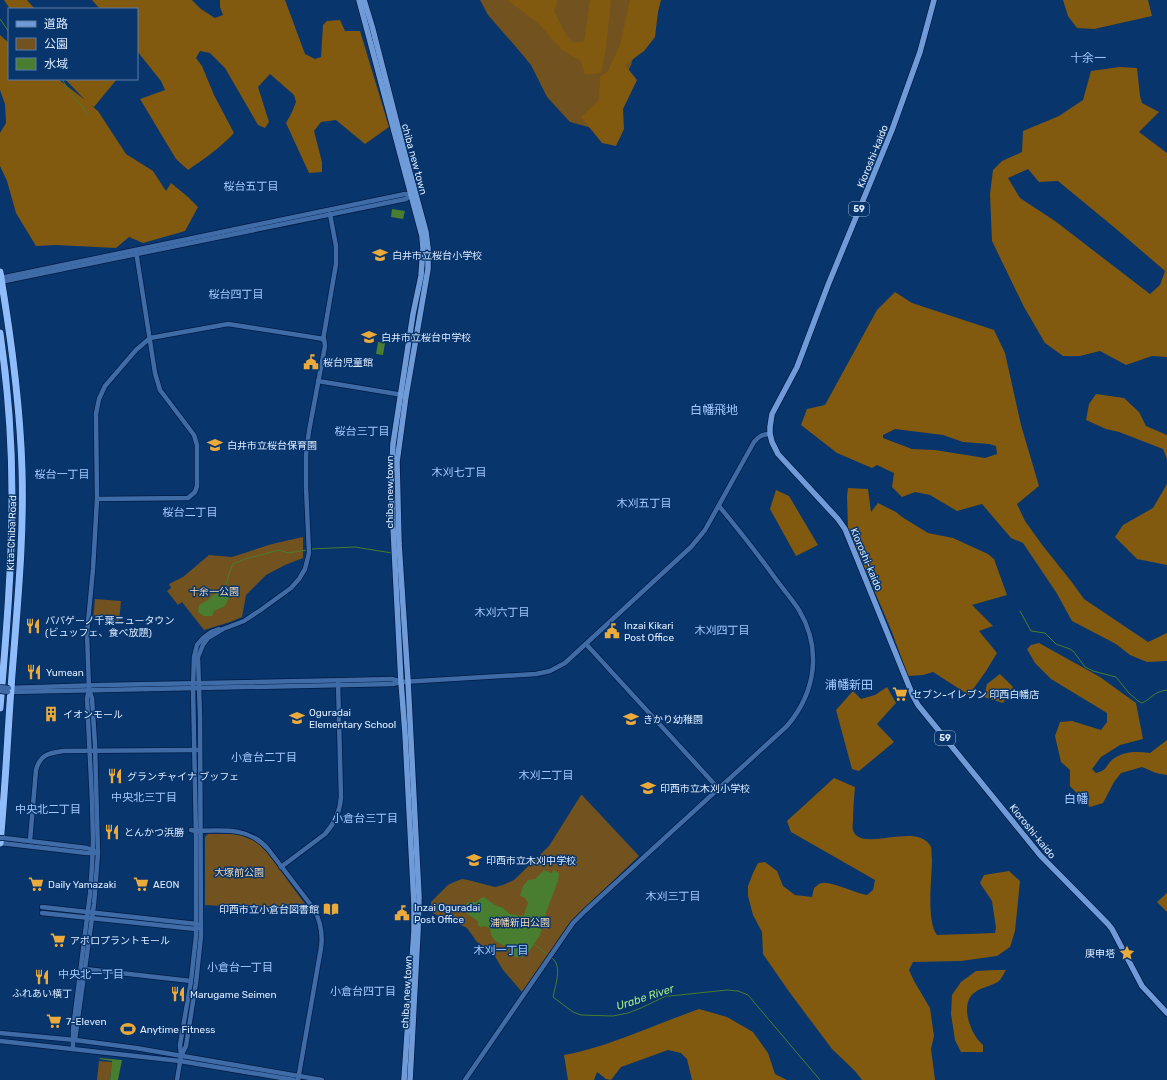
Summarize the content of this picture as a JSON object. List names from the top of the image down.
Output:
{
  "streets": {
    "highway": ["Kita-Chiba Road"],
    "main road": ["Kioroshi-kaido", "chiba new town", "59"]
  },
  "districts": [
    "十余一",
    "桜台五丁目",
    "桜台四丁目",
    "白幡飛地",
    "桜台三丁目",
    "木刈七丁目",
    "桜台一丁目",
    "木刈五丁目",
    "桜台二丁目",
    "木刈六丁目",
    "木刈四丁目",
    "浦幡新田",
    "小倉台二丁目",
    "木刈二丁目",
    "中央北三丁目",
    "白幡",
    "中央北二丁目",
    "小倉台三丁目",
    "木刈三丁目",
    "木刈一丁目",
    "小倉台一丁目",
    "中央北一丁目",
    "小倉台四丁目"
  ],
  "water": ["Urabe River"],
  "parks": ["十余一公園", "大塚前公園", "浦幡新田公園"],
  "places": {
    "school or university": [
      "白井市立桜台小学校",
      "白井市立桜台中学校",
      "白井市立桜台保育園",
      "Oguradai Elementary School",
      "きかり幼稚園",
      "印西市立木刈小学校",
      "印西市立木刈中学校"
    ],
    "public building": ["桜台児童館", "Inzai Kikari Post Office", "Inzai Oguradai Post Office"],
    "restaurant": [
      "パパゲーノ千葉ニュータウン (ビュッフェ、食べ放題)",
      "Yumean",
      "グランチャイナ ブッフェ",
      "とんかつ浜勝",
      "ふれあい横丁",
      "Marugame Seimen"
    ],
    "supermarket": [
      "セブン-イレブン 印西白幡店",
      "Daily Yamazaki",
      "AEON",
      "アポロプラントモール",
      "7-Eleven"
    ],
    "building": ["イオンモール"],
    "library": ["印西市立小倉台図書館"],
    "place": ["庚申塔"],
    "sports": ["Anytime Fitness"]
  },
  "legend": ["道路", "公園", "水域"]
}
